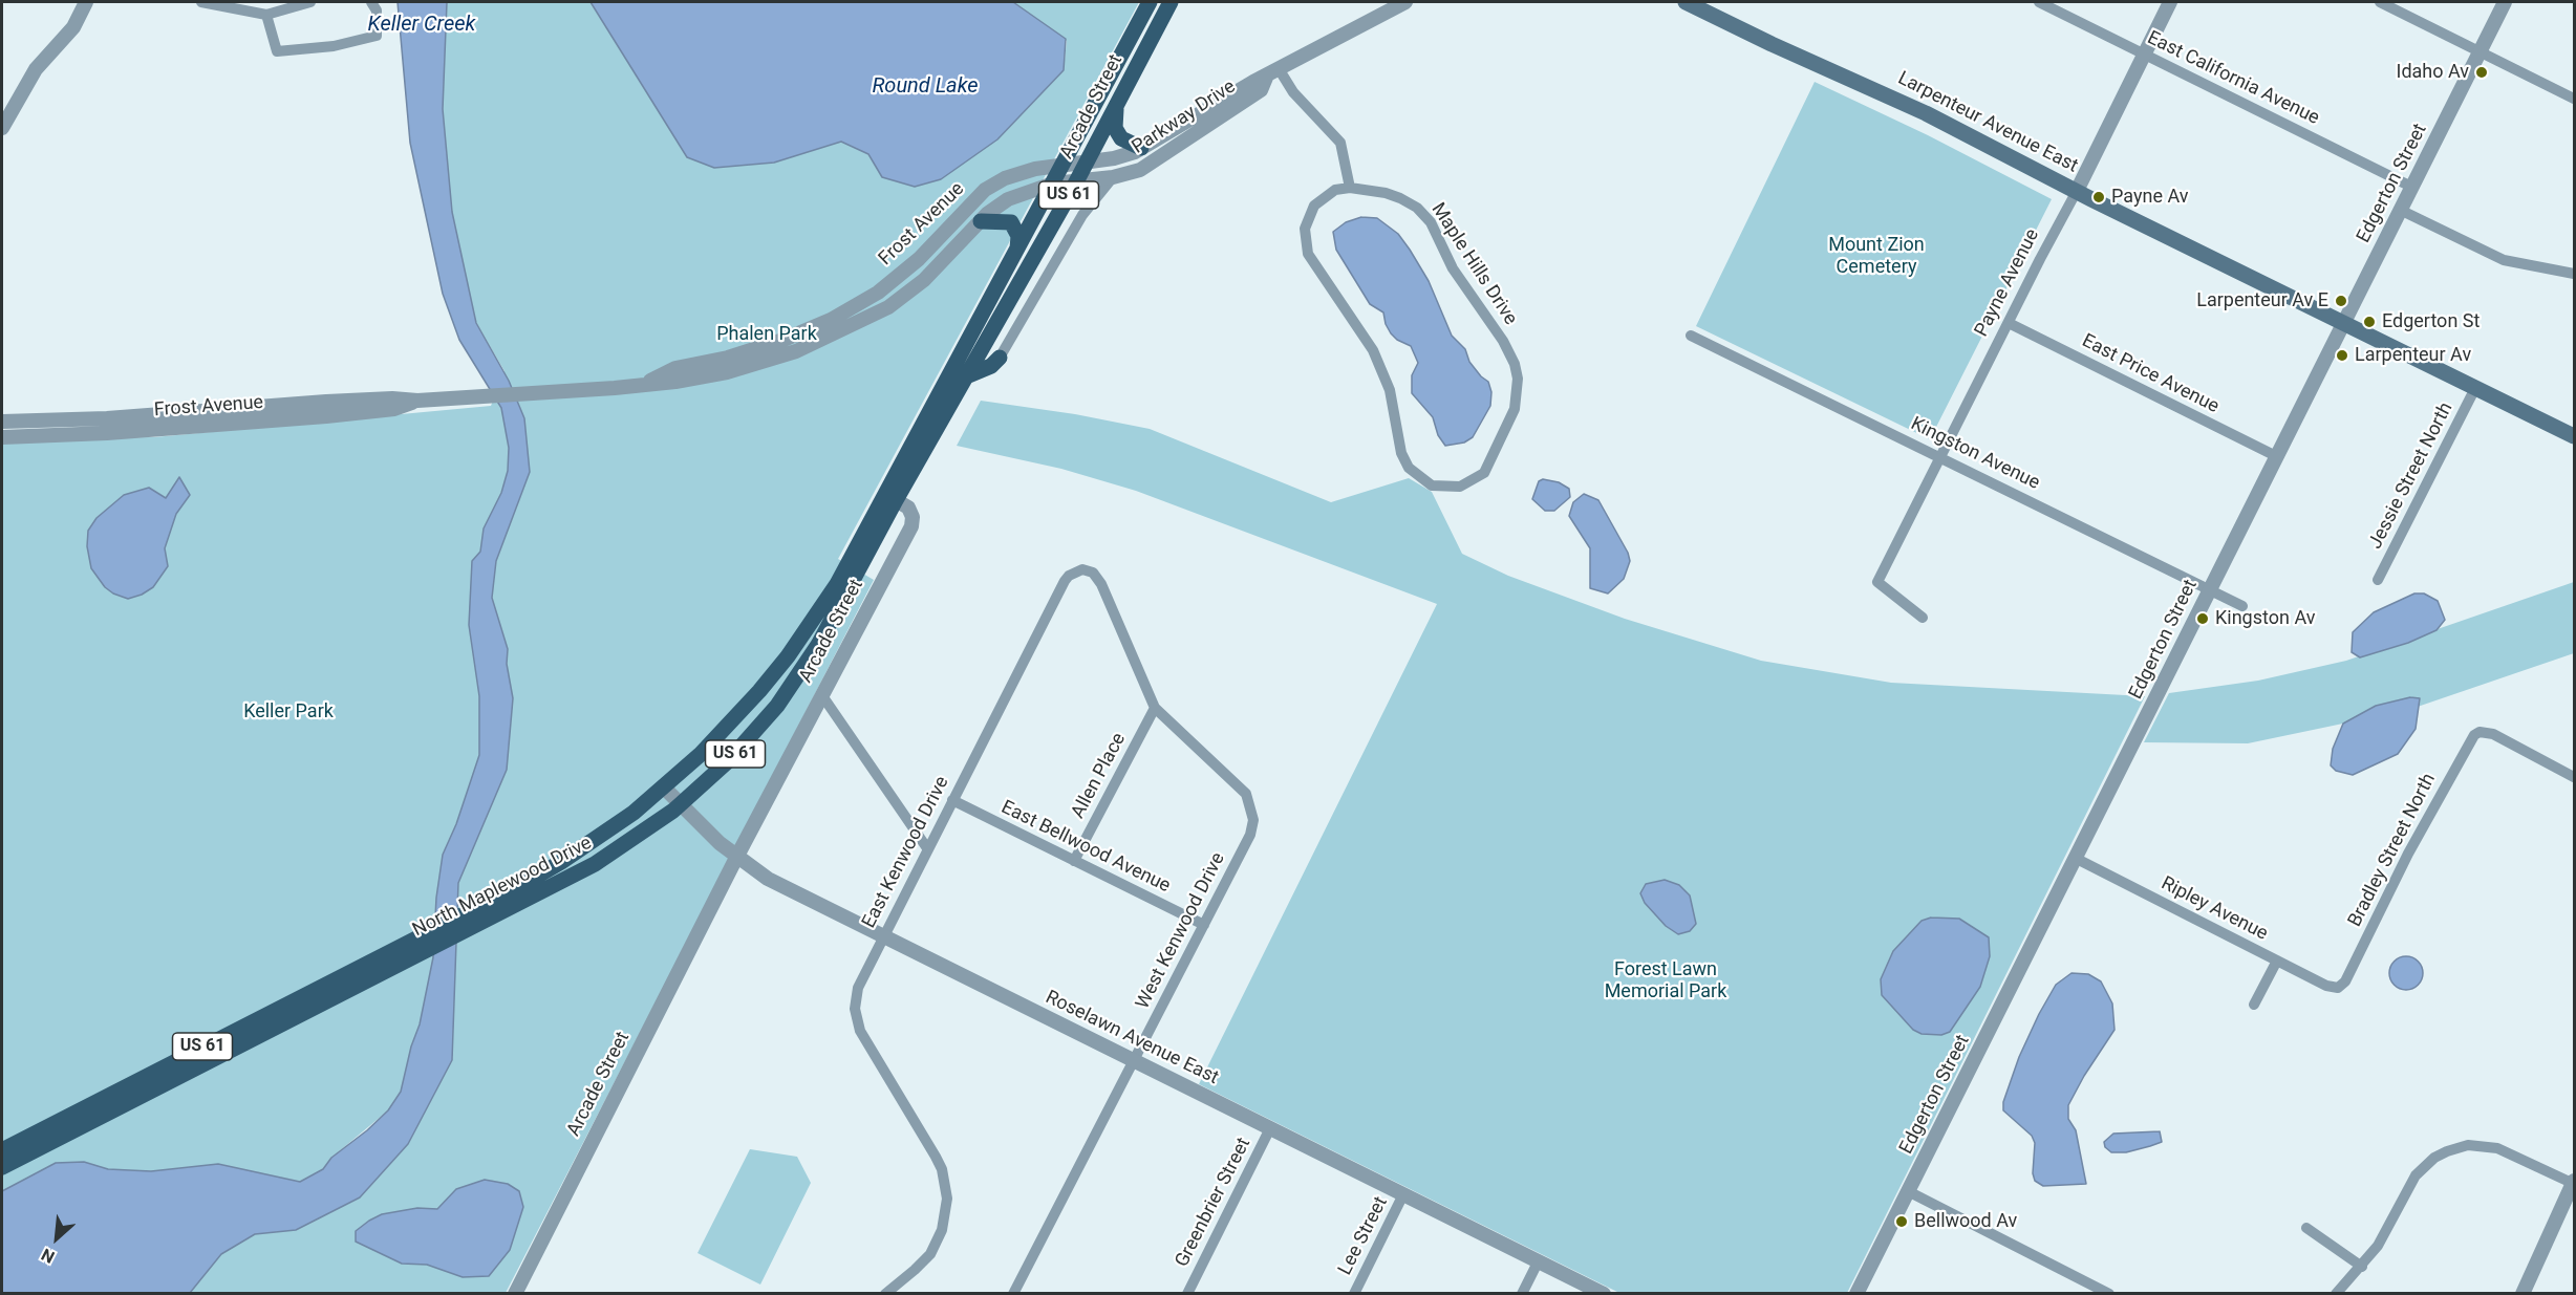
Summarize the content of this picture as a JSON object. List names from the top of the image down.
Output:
{
  "streets": {
    "main road": [
      "Arcade Street",
      "Larpenteur Avenue East",
      "US 61",
      "North Maplewood Drive"
    ],
    "street": [
      "East California Avenue",
      "Parkway Drive",
      "Edgerton Street",
      "Frost Avenue",
      "Maple Hills Drive",
      "Payne Avenue",
      "East Price Avenue",
      "Kingston Avenue",
      "Jessie Street North",
      "Allen Place",
      "East Bellwood Avenue",
      "Bradley Street North",
      "East Kenwood Drive",
      "Ripley Avenue",
      "West Kenwood Drive",
      "Roselawn Avenue East",
      "Greenbrier Street",
      "Lee Street"
    ]
  },
  "crossings": [
    ["East California Avenue", "Edgerton Street"],
    ["East California Avenue", "Payne Avenue"],
    ["Arcade Street", "Parkway Drive"],
    ["Arcade Street", "Frost Avenue"],
    ["Arcade Street", "North Maplewood Drive"],
    ["Arcade Street", "Roselawn Avenue East"],
    ["Parkway Drive", "Frost Avenue"],
    ["Larpenteur Avenue East", "Edgerton Street"],
    ["Larpenteur Avenue East", "Payne Avenue"],
    ["Larpenteur Avenue East", "Jessie Street North"],
    ["Edgerton Street", "East Price Avenue"],
    ["Edgerton Street", "Kingston Avenue"],
    ["Edgerton Street", "Ripley Avenue"],
    ["Payne Avenue", "East Price Avenue"],
    ["Payne Avenue", "Kingston Avenue"],
    ["Allen Place", "East Bellwood Avenue"],
    ["Allen Place", "East Kenwood Drive"],
    ["Allen Place", "West Kenwood Drive"],
    ["East Bellwood Avenue", "East Kenwood Drive"],
    ["East Bellwood Avenue", "West Kenwood Drive"],
    ["Bradley Street North", "Ripley Avenue"],
    ["East Kenwood Drive", "West Kenwood Drive"],
    ["East Kenwood Drive", "Roselawn Avenue East"],
    ["North Maplewood Drive", "Roselawn Avenue East"],
    ["West Kenwood Drive", "Roselawn Avenue East"],
    ["Roselawn Avenue East", "Greenbrier Street"],
    ["Roselawn Avenue East", "Lee Street"]
  ],
  "water": ["Keller Creek", "Round Lake"],
  "parks": [
    "Mount Zion Cemetery",
    "Phalen Park",
    "Keller Park",
    "Forest Lawn Memorial Park"
  ],
  "places": [
    "Idaho Av",
    "Payne Av",
    "Larpenteur Av E",
    "Edgerton St",
    "Larpenteur Av",
    "Kingston Av",
    "Bellwood Av"
  ],
  "north": "bottom left"
}
